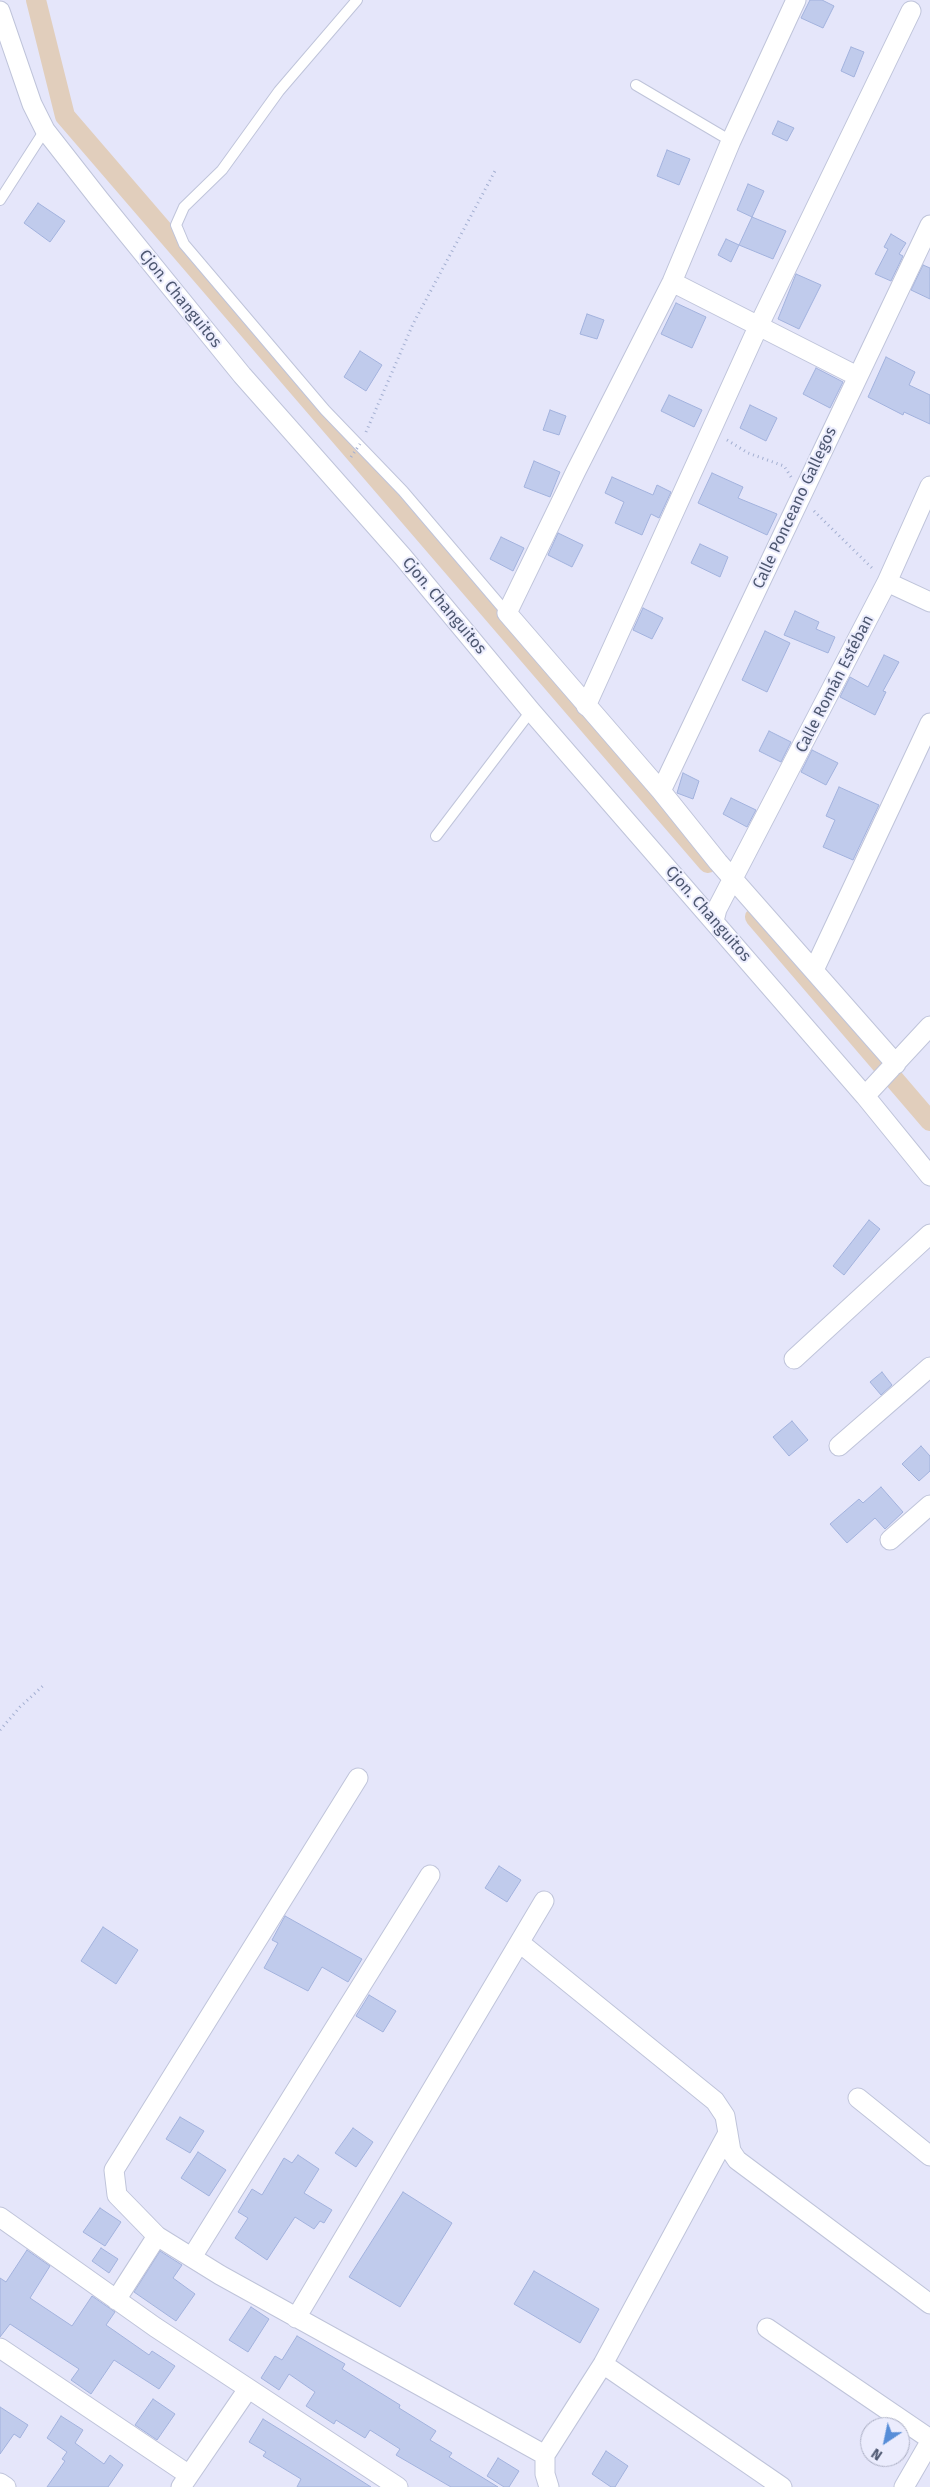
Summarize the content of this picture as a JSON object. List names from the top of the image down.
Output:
{
  "streets": {
    "street": ["Cjon. Changuitos", "Calle Ponceano Gallegos", "Calle Román Estéban"]
  },
  "crossings": [
    ["Cjon. Changuitos", "Calle Román Estéban"]
  ],
  "north": "bottom left"
}
